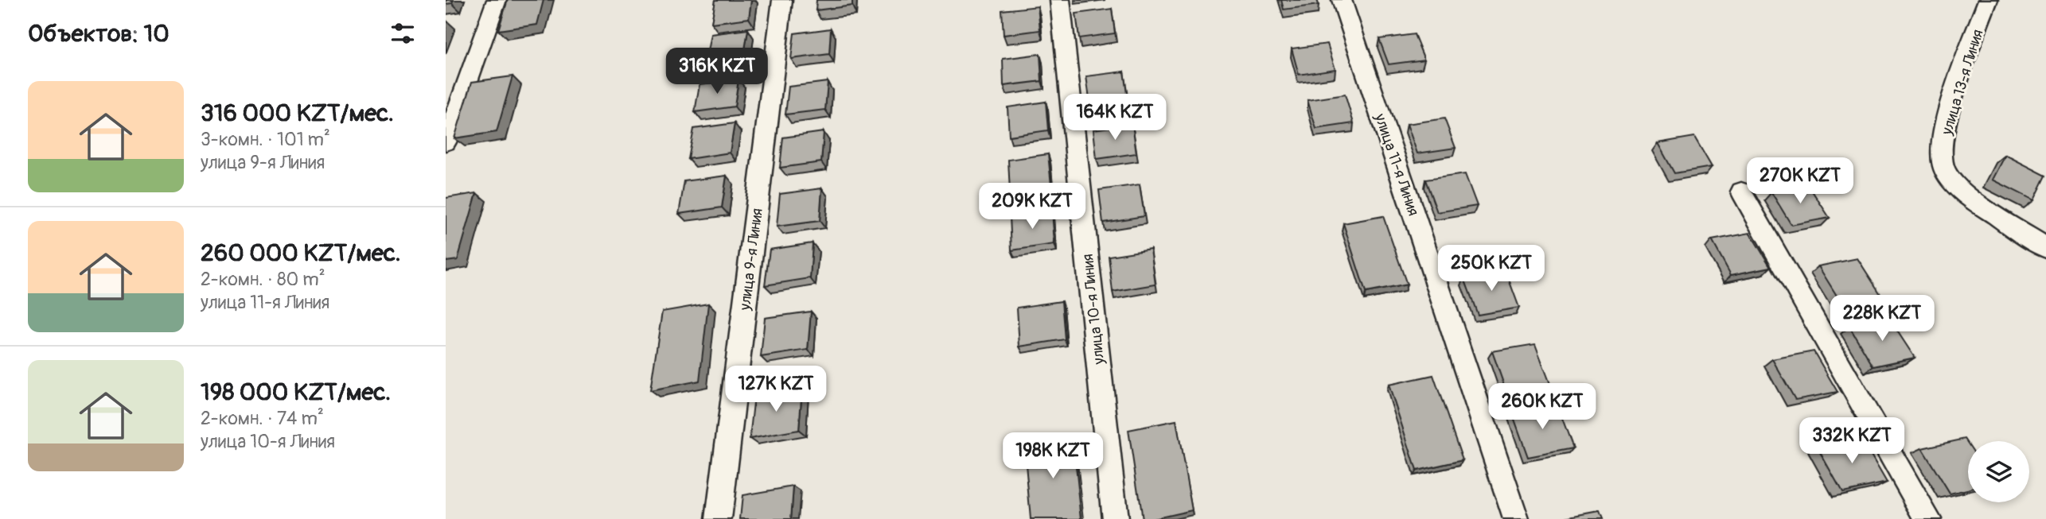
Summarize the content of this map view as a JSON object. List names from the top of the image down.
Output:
{
  "streets": {
    "street": [
      "улица 13-я Линия",
      "улица 11-я Линия",
      "улица 9-я Линия",
      "улица 10-я Линия"
    ]
  },
  "page": {
    "heading": "Объектов: 10",
    "price": [
      "316K KZT",
      "164K KZT",
      "270K KZT",
      "209K KZT",
      "250K KZT",
      "228K KZT",
      "127K KZT",
      "260K KZT",
      "332K KZT",
      "198K KZT"
    ],
    "list": [
      {
        "name": "316 000 KZT/мес.",
        "note": "3-комн. · 101 m² · улица 9-я Линия"
      },
      {
        "name": "260 000 KZT/мес.",
        "note": "2-комн. · 80 m² · улица 11-я Линия"
      },
      {
        "name": "198 000 KZT/мес.",
        "note": "2-комн. · 74 m² · улица 10-я Линия"
      }
    ]
  }
}
